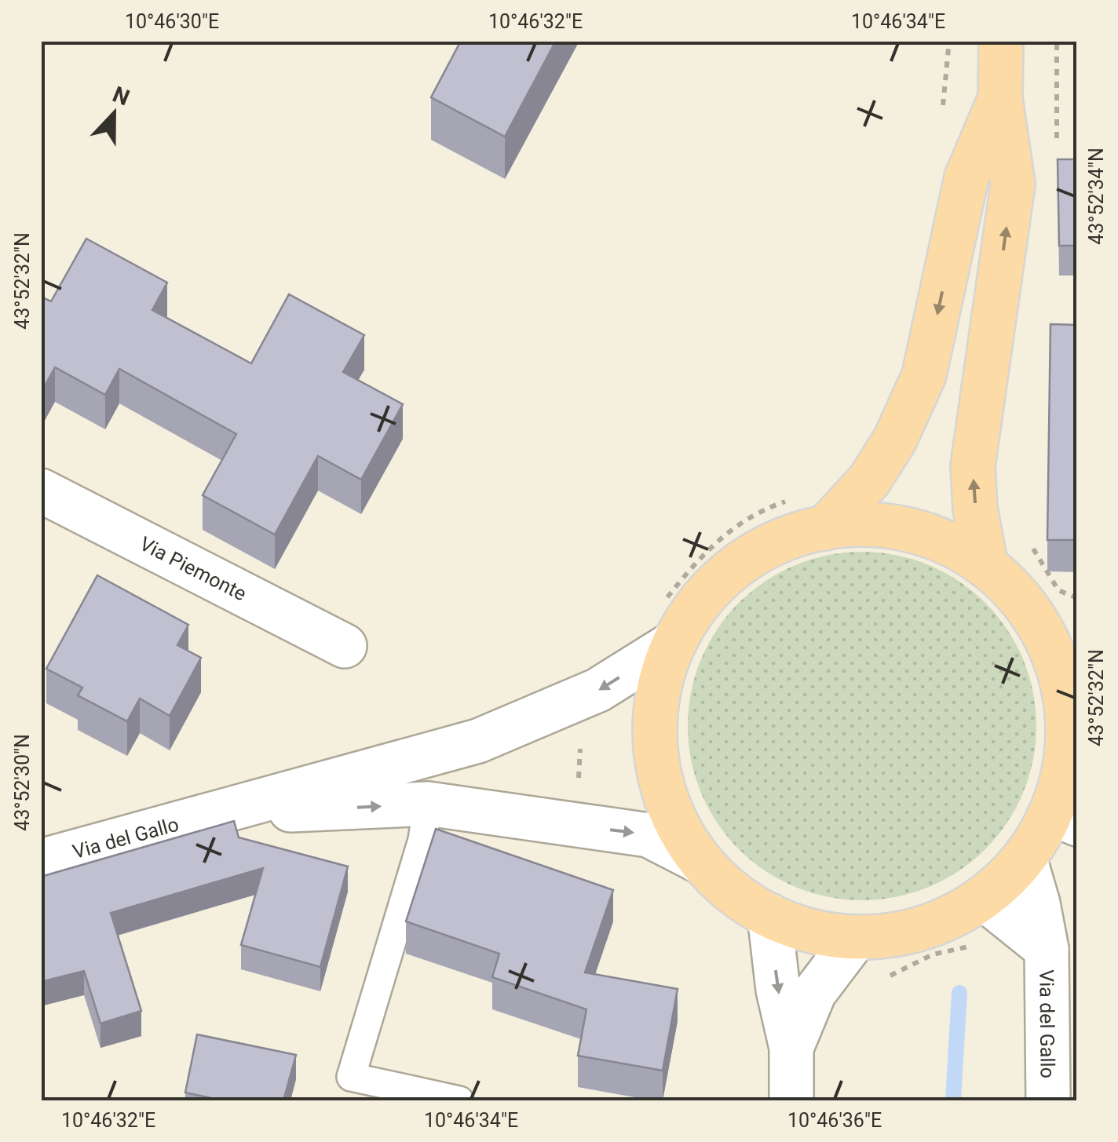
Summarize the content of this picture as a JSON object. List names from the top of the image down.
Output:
{
  "streets": {
    "street": ["Via Piemonte", "Via del Gallo"]
  },
  "north": "top",
  "coordinates": [
    "10°46'30\"E",
    "10°46'32\"E",
    "10°46'34\"E",
    "43°52'34\"N",
    "43°52'32\"N",
    "43°52'30\"N",
    "10°46'36\"E"
  ]
}
